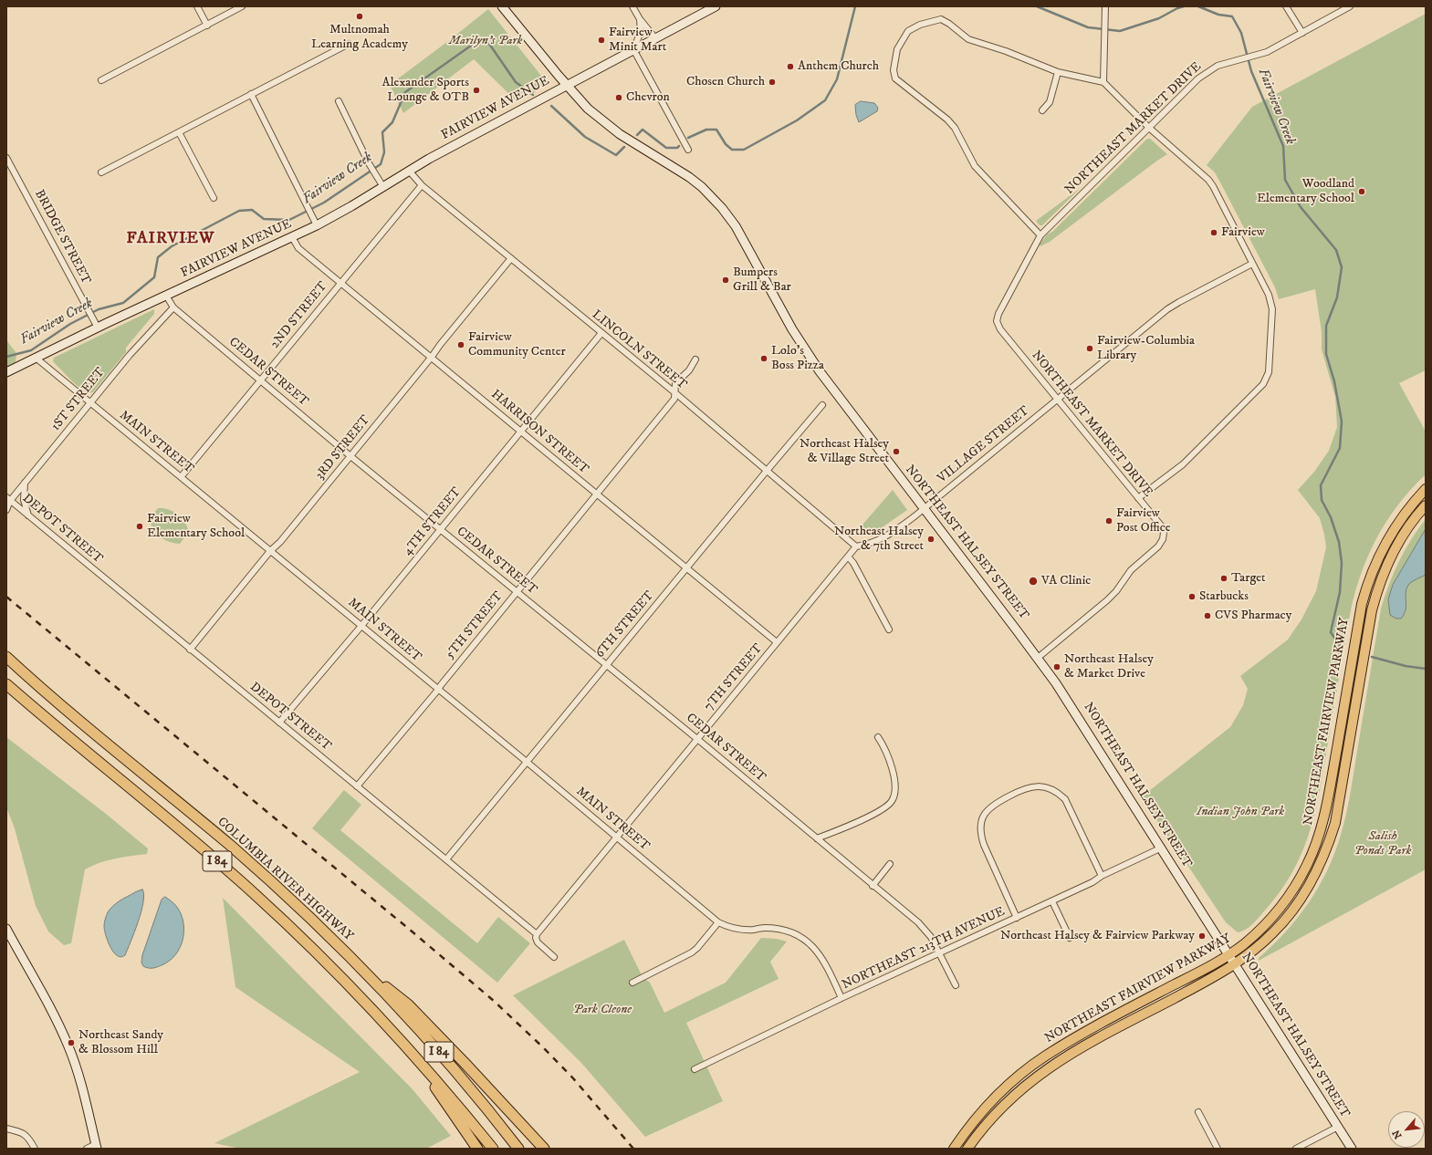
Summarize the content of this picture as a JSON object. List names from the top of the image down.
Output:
{
  "streets": {
    "highway": ["I 84", "COLUMBIA RIVER HIGHWAY"],
    "main road": ["FAIRVIEW AVENUE", "NORTHEAST HALSEY STREET", "NORTHEAST FAIRVIEW PARKWAY"],
    "street": [
      "NORTHEAST MARKET DRIVE",
      "BRIDGE STREET",
      "2ND STREET",
      "LINCOLN STREET",
      "CEDAR STREET",
      "1ST STREET",
      "HARRISON STREET",
      "MAIN STREET",
      "VILLAGE STREET",
      "3RD STREET",
      "4TH STREET",
      "DEPOT STREET",
      "6TH STREET",
      "5TH STREET",
      "7TH STREET",
      "NORTHEAST 213TH AVENUE"
    ]
  },
  "crossings": [
    ["FAIRVIEW AVENUE", "BRIDGE STREET"],
    ["FAIRVIEW AVENUE", "LINCOLN STREET"],
    ["FAIRVIEW AVENUE", "CEDAR STREET"],
    ["FAIRVIEW AVENUE", "HARRISON STREET"],
    ["FAIRVIEW AVENUE", "MAIN STREET"],
    ["FAIRVIEW AVENUE", "NORTHEAST HALSEY STREET"],
    ["NORTHEAST MARKET DRIVE", "VILLAGE STREET"],
    ["NORTHEAST MARKET DRIVE", "NORTHEAST HALSEY STREET"],
    ["2ND STREET", "LINCOLN STREET"],
    ["2ND STREET", "CEDAR STREET"],
    ["2ND STREET", "HARRISON STREET"],
    ["2ND STREET", "MAIN STREET"],
    ["LINCOLN STREET", "3RD STREET"],
    ["LINCOLN STREET", "4TH STREET"],
    ["LINCOLN STREET", "6TH STREET"],
    ["LINCOLN STREET", "5TH STREET"],
    ["LINCOLN STREET", "7TH STREET"],
    ["CEDAR STREET", "1ST STREET"],
    ["CEDAR STREET", "3RD STREET"],
    ["CEDAR STREET", "4TH STREET"],
    ["CEDAR STREET", "6TH STREET"],
    ["CEDAR STREET", "5TH STREET"],
    ["CEDAR STREET", "7TH STREET"],
    ["CEDAR STREET", "NORTHEAST 213TH AVENUE"],
    ["1ST STREET", "MAIN STREET"],
    ["1ST STREET", "DEPOT STREET"],
    ["HARRISON STREET", "3RD STREET"],
    ["HARRISON STREET", "4TH STREET"],
    ["HARRISON STREET", "6TH STREET"],
    ["HARRISON STREET", "5TH STREET"],
    ["HARRISON STREET", "7TH STREET"],
    ["MAIN STREET", "3RD STREET"],
    ["MAIN STREET", "4TH STREET"],
    ["MAIN STREET", "6TH STREET"],
    ["MAIN STREET", "5TH STREET"],
    ["MAIN STREET", "7TH STREET"],
    ["VILLAGE STREET", "NORTHEAST HALSEY STREET"],
    ["3RD STREET", "DEPOT STREET"],
    ["4TH STREET", "DEPOT STREET"],
    ["DEPOT STREET", "6TH STREET"],
    ["DEPOT STREET", "5TH STREET"],
    ["DEPOT STREET", "7TH STREET"],
    ["NORTHEAST HALSEY STREET", "NORTHEAST FAIRVIEW PARKWAY"],
    ["NORTHEAST HALSEY STREET", "NORTHEAST 213TH AVENUE"]
  ],
  "districts": ["FAIRVIEW"],
  "water": ["Fairview Creek"],
  "parks": [
    "Marilyn's Park",
    "Indian John Park",
    "Salish Ponds Park",
    "Park Cleone"
  ],
  "places": [
    "Multnomah Learning Academy",
    "Fairview Minit Mart",
    "Anthem Church",
    "Chosen Church",
    "Alexander Sports Lounge & OTB",
    "Chevron",
    "Woodland Elementary School",
    "Fairview",
    "Bumpers Grill & Bar",
    "Fairview Community Center",
    "Fairview-Columbia Library",
    "Lolo's Boss Pizza",
    "Northeast Halsey & Village Street",
    "Fairview Post Office",
    "Fairview Elementary School",
    "Northeast Halsey & 7th Street",
    "Target",
    "VA Clinic",
    "Starbucks",
    "CVS Pharmacy",
    "Northeast Halsey & Market Drive",
    "Northeast Halsey & Fairview Parkway",
    "Northeast Sandy & Blossom Hill"
  ],
  "north": "bottom left"
}
